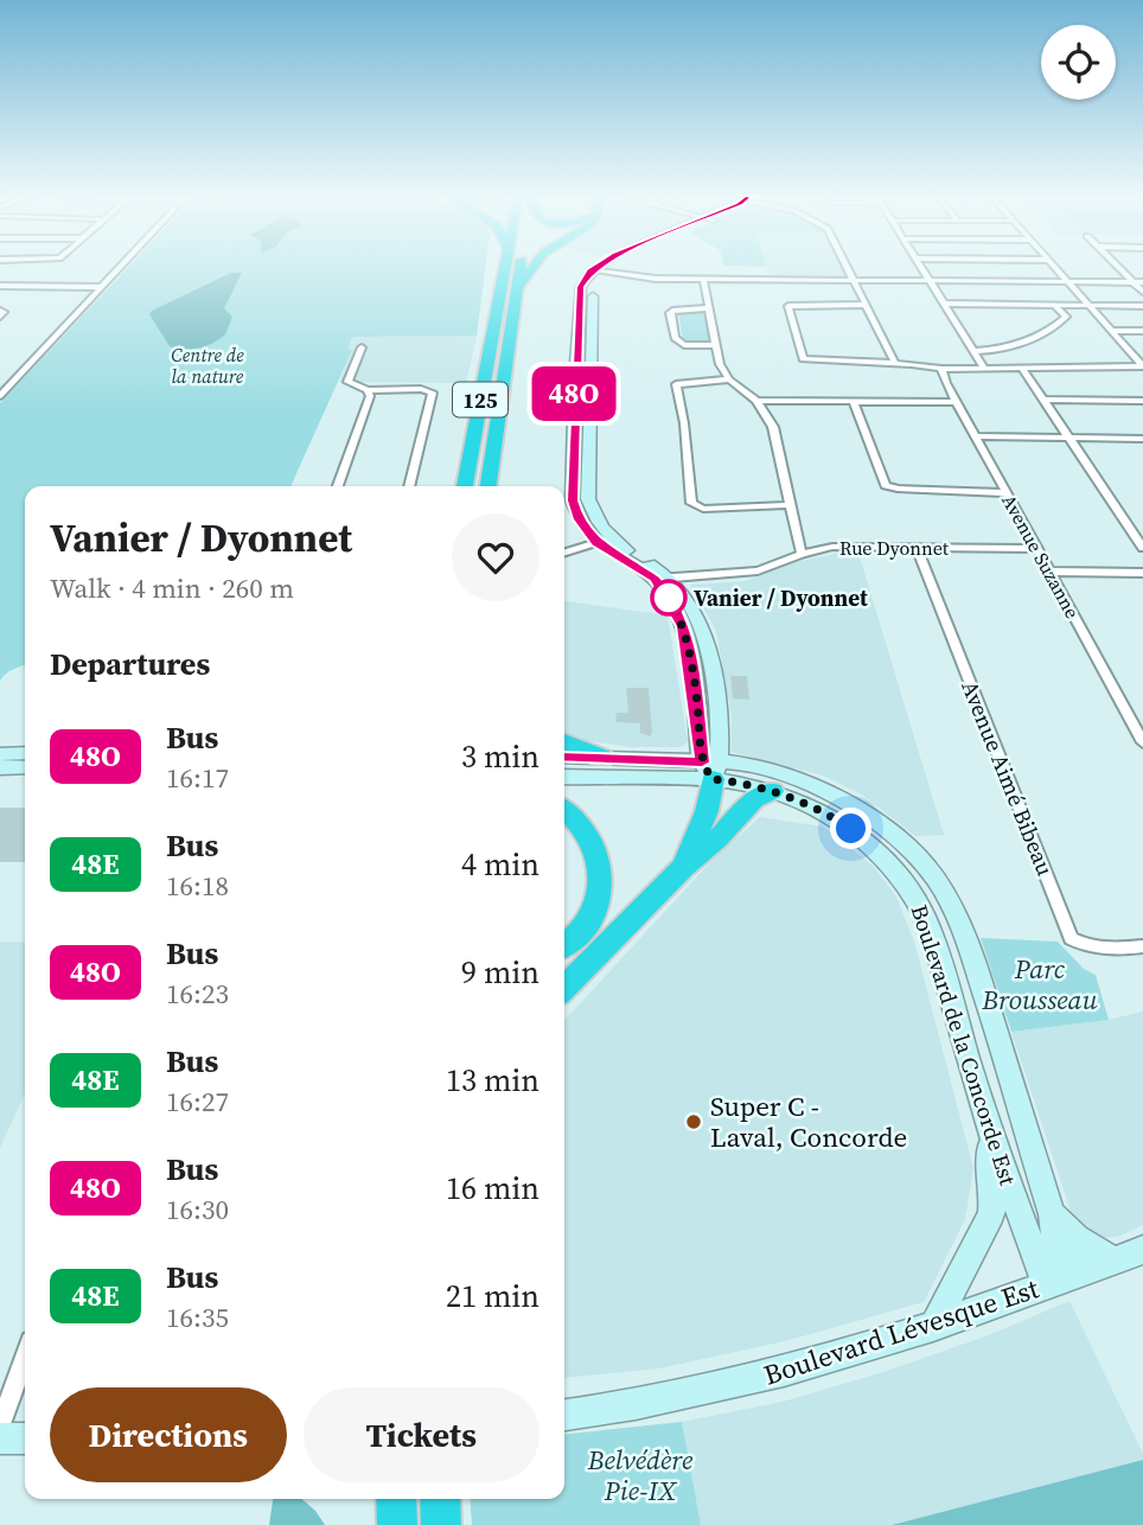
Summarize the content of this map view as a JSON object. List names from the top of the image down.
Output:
{
  "streets": {
    "highway": ["125"],
    "street": [
      "Rue Dyonnet",
      "Avenue Suzanne",
      "Avenue Aimé Bibeau",
      "Boulevard de la Concorde Est",
      "Boulevard Lévesque Est"
    ]
  },
  "crossings": [
    ["Rue Dyonnet", "Avenue Suzanne"],
    ["Rue Dyonnet", "Avenue Aimé Bibeau"],
    ["Boulevard de la Concorde Est", "Boulevard Lévesque Est"]
  ],
  "parks": ["Centre de la nature", "Parc Brousseau", "Belvédère Pie-IX"],
  "places": ["Vanier / Dyonnet", "Super C - Laval, Concorde"],
  "lines": ["bus line 48O"],
  "page": {
    "on_map": "48O",
    "heading": [
      ["Vanier / Dyonnet", "Walk · 4 min · 260 m"],
      "Departures"
    ],
    "list": [
      {
        "mark": "48O",
        "name": "Bus",
        "note": "16:17",
        "value": "3 min"
      },
      {
        "mark": "48E",
        "name": "Bus",
        "note": "16:18",
        "value": "4 min"
      },
      {
        "mark": "48O",
        "name": "Bus",
        "note": "16:23",
        "value": "9 min"
      },
      {
        "mark": "48E",
        "name": "Bus",
        "note": "16:27",
        "value": "13 min"
      },
      {
        "mark": "48O",
        "name": "Bus",
        "note": "16:30",
        "value": "16 min"
      },
      {
        "mark": "48E",
        "name": "Bus",
        "note": "16:35",
        "value": "21 min"
      }
    ],
    "buttons": ["Directions", "Tickets"]
  }
}
